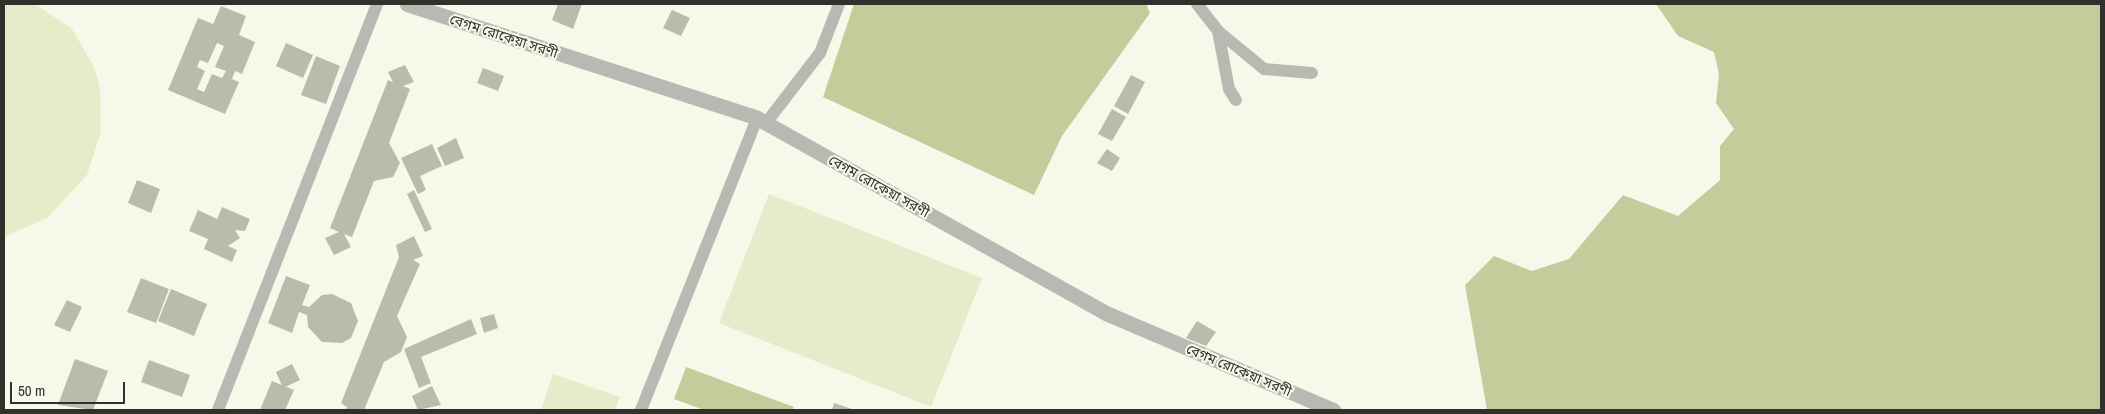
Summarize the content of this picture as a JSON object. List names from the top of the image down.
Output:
{
  "streets": {
    "street": ["বেগম রোকেয়া সরণী"]
  },
  "scale_bar": "50 m"
}
